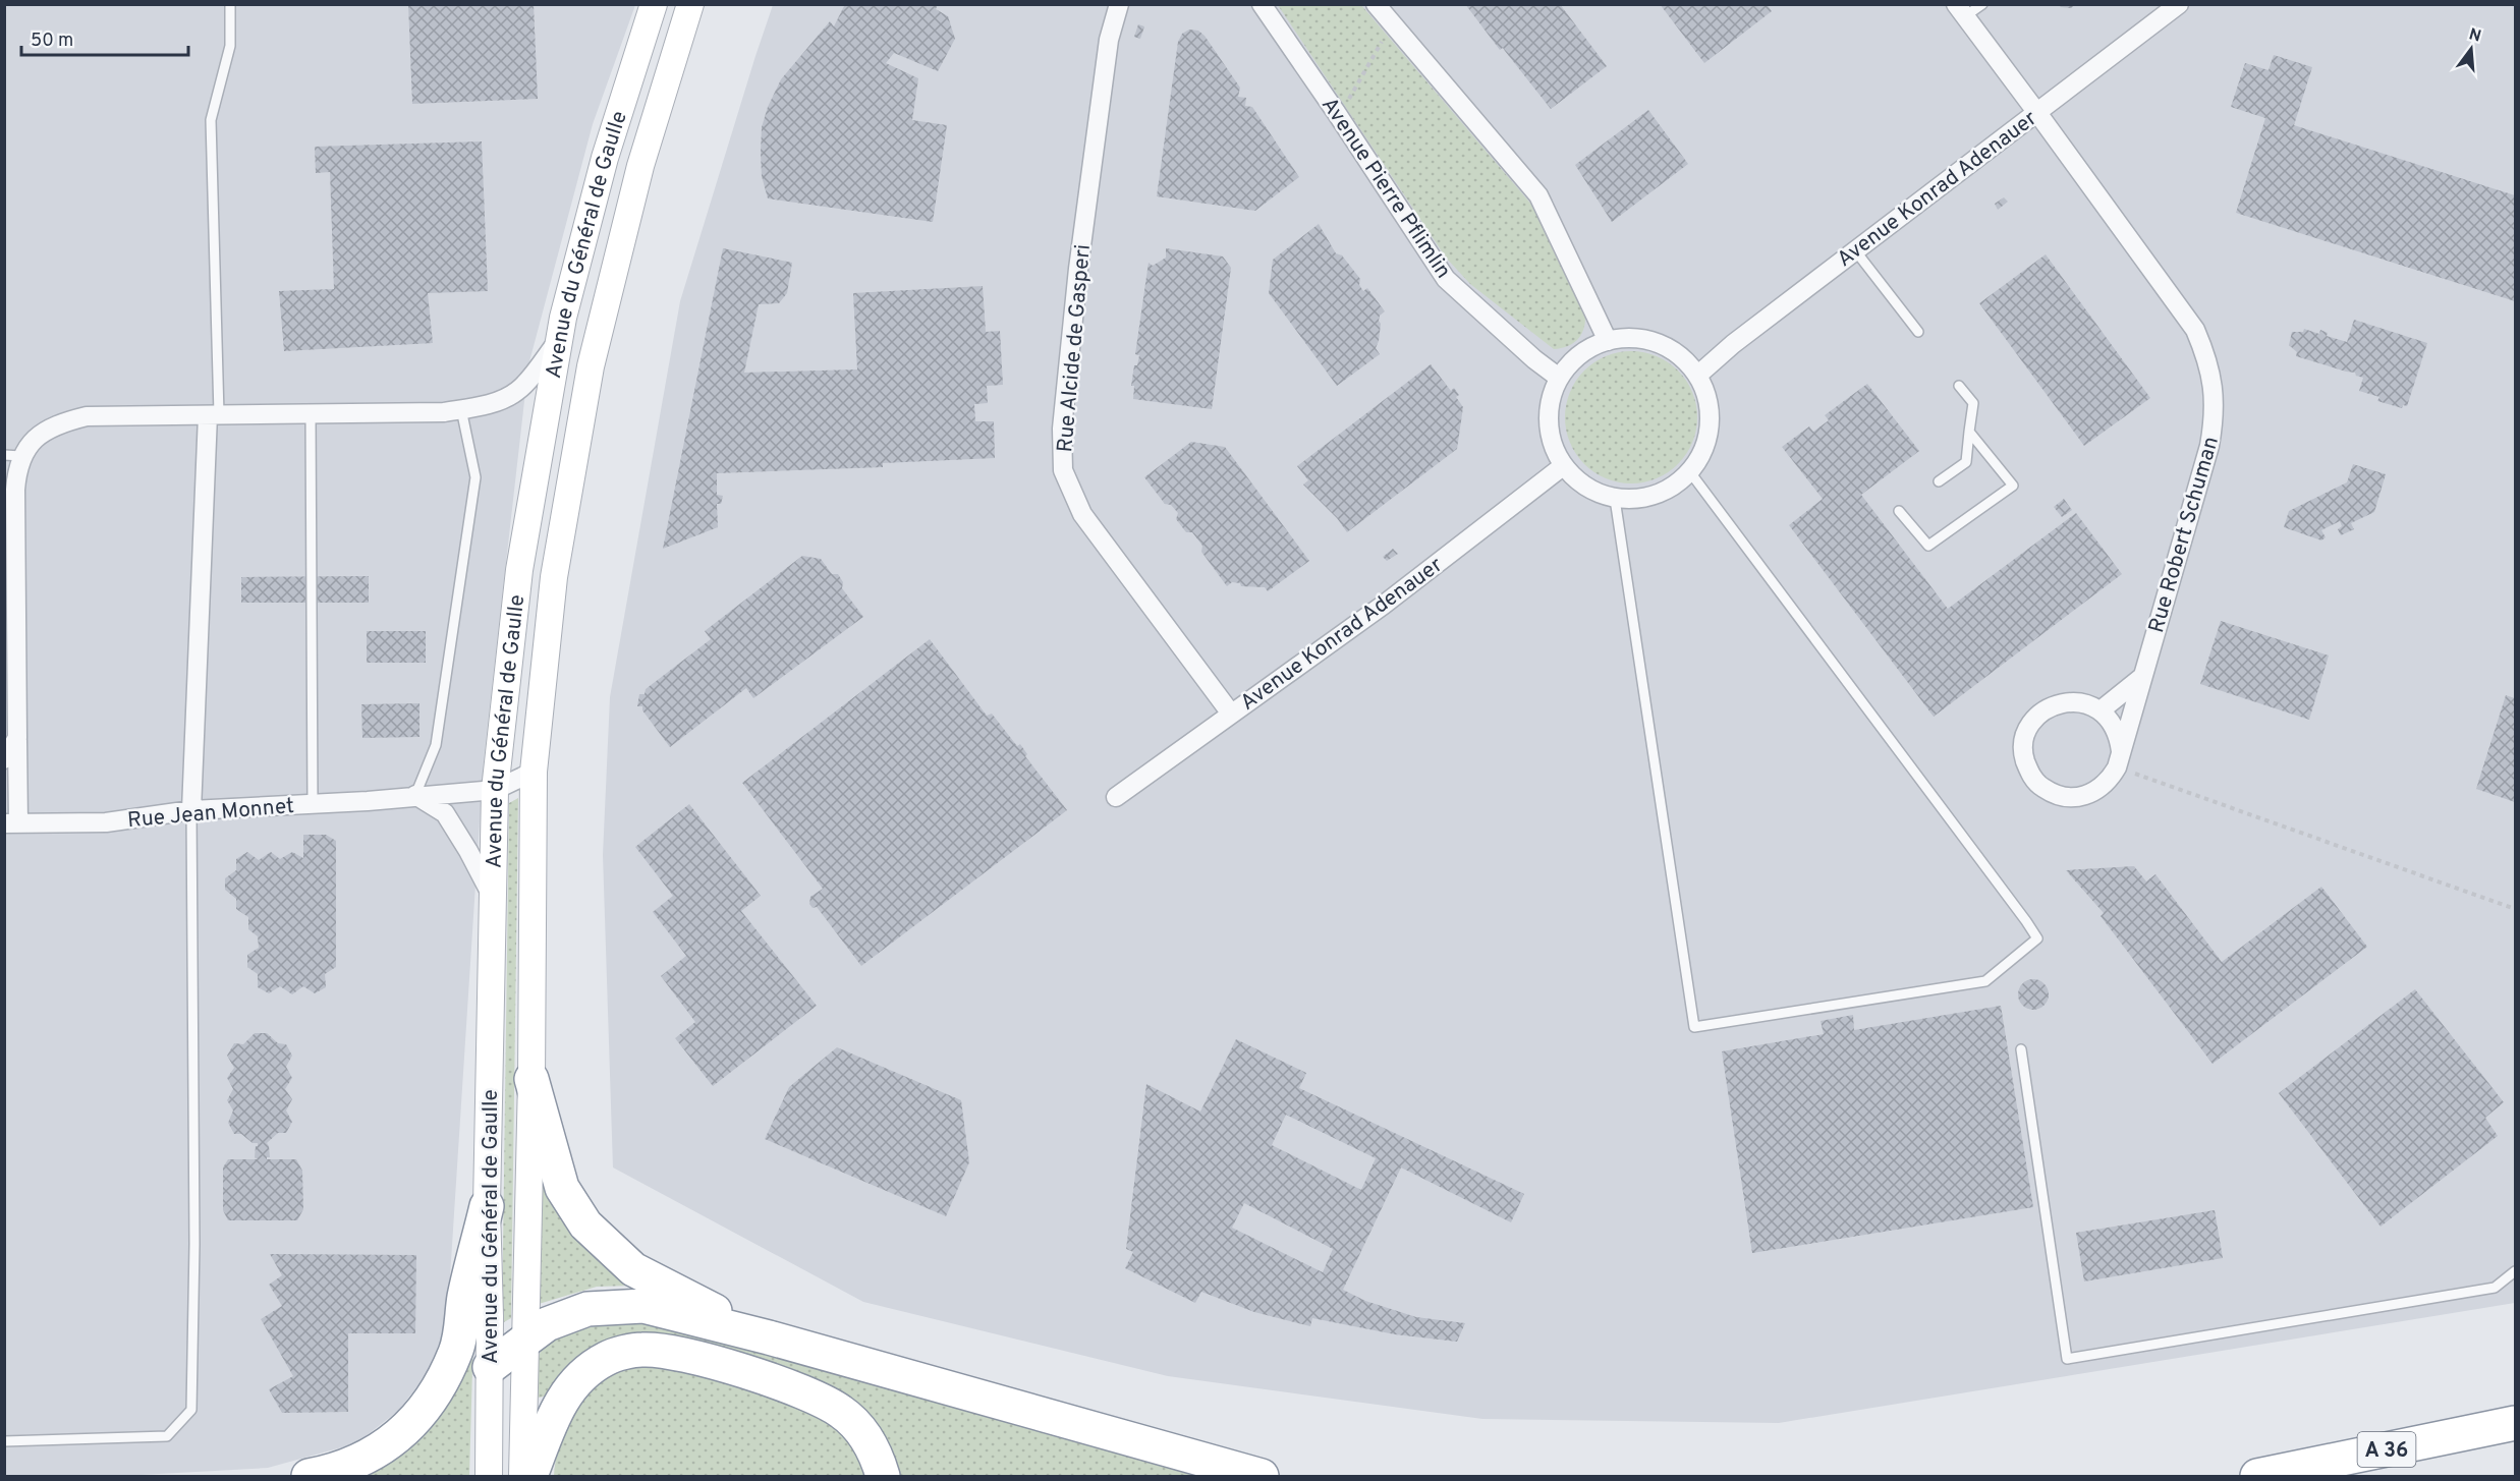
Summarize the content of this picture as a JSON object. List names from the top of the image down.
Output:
{
  "streets": {
    "highway": ["A 36"],
    "main road": ["Avenue du Général de Gaulle"],
    "street": [
      "Avenue Pierre Pflimlin",
      "Avenue Konrad Adenauer",
      "Rue Alcide de Gasperi",
      "Rue Robert Schuman",
      "Rue Jean Monnet"
    ]
  },
  "crossings": [
    ["Avenue Pierre Pflimlin", "Avenue Konrad Adenauer"],
    ["Avenue Konrad Adenauer", "Rue Alcide de Gasperi"],
    ["Avenue Konrad Adenauer", "Rue Robert Schuman"],
    ["Avenue du Général de Gaulle", "Rue Jean Monnet"]
  ],
  "scale_bar": "50 m",
  "north": "top"
}
